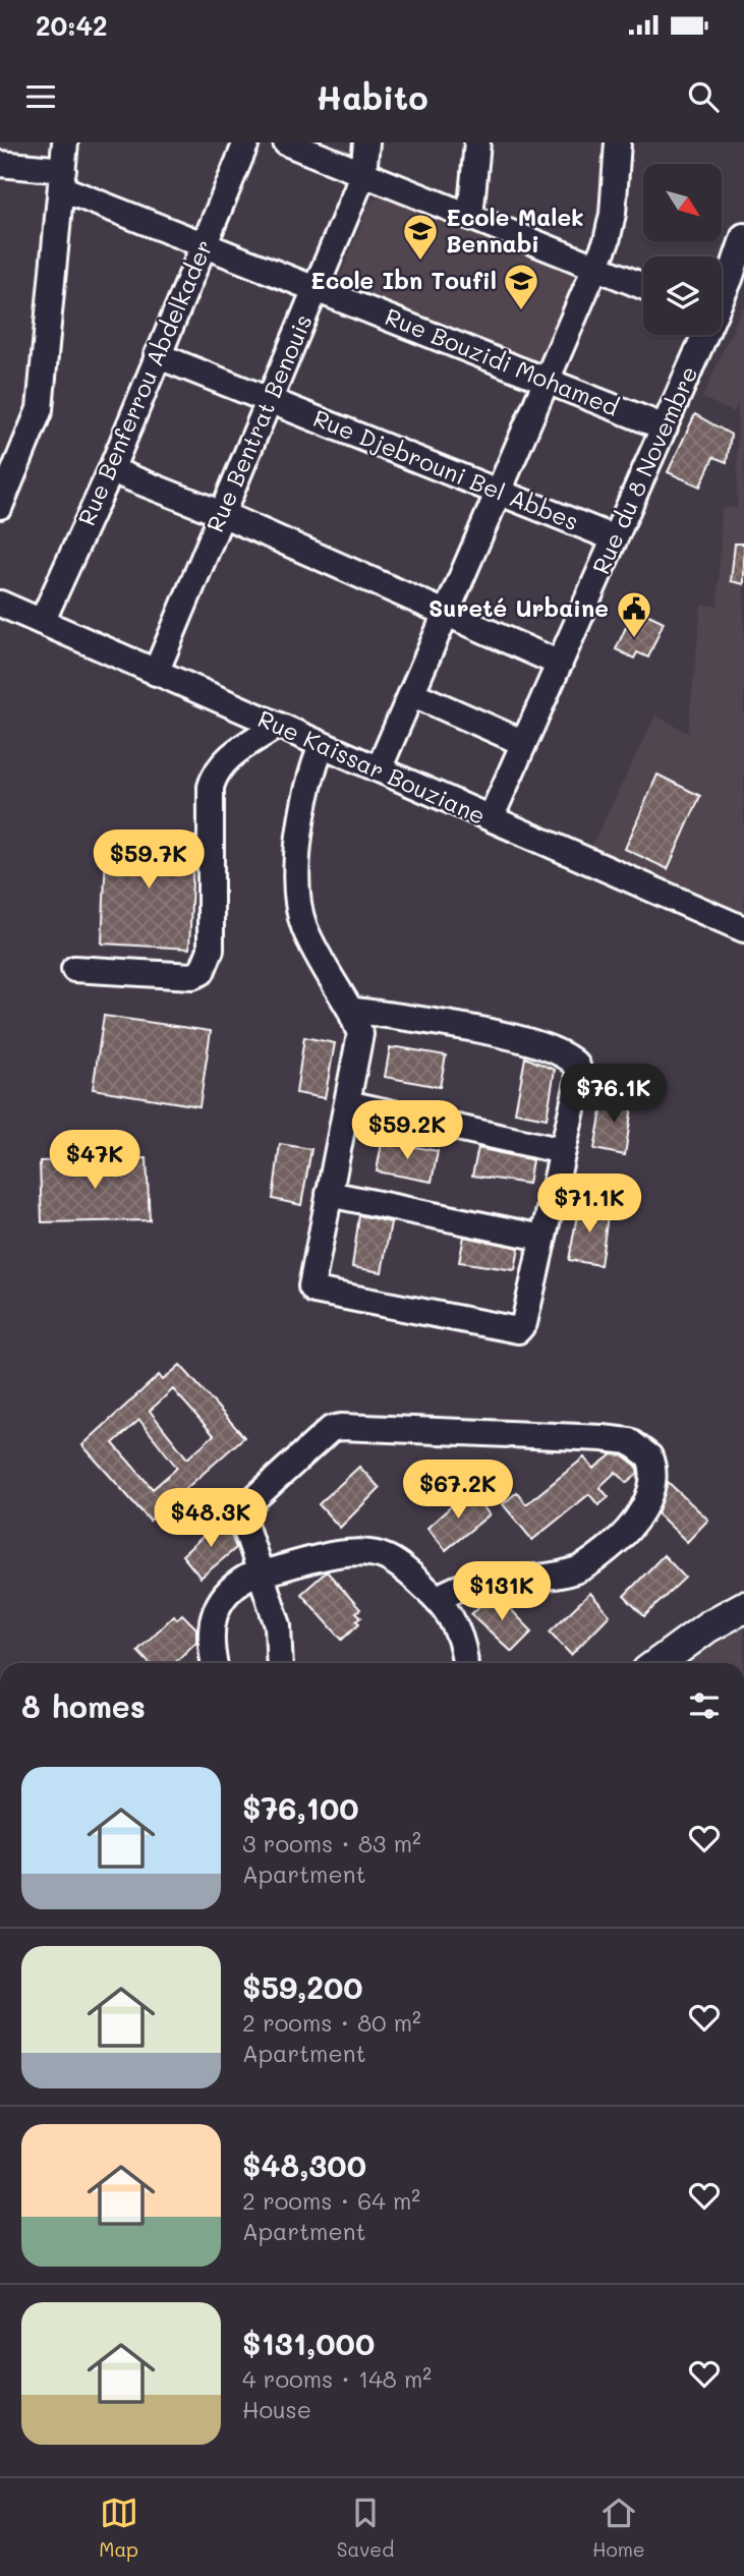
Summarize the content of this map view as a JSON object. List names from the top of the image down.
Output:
{
  "streets": {
    "street": [
      "Rue Bouzidi Mohamed",
      "Rue Benferrou Abdelkader",
      "Rue Bentrat Benouis",
      "Rue Djebrouni Bel Abbes",
      "Rue du 8 Novembre",
      "Rue Kaissar Bouziane"
    ]
  },
  "crossings": [
    ["Rue Bouzidi Mohamed", "Rue Benferrou Abdelkader"],
    ["Rue Bouzidi Mohamed", "Rue Bentrat Benouis"],
    ["Rue Bouzidi Mohamed", "Rue du 8 Novembre"],
    ["Rue Benferrou Abdelkader", "Rue Djebrouni Bel Abbes"],
    ["Rue Benferrou Abdelkader", "Rue Kaissar Bouziane"],
    ["Rue Bentrat Benouis", "Rue Djebrouni Bel Abbes"],
    ["Rue Bentrat Benouis", "Rue Kaissar Bouziane"],
    ["Rue Djebrouni Bel Abbes", "Rue du 8 Novembre"],
    ["Rue du 8 Novembre", "Rue Kaissar Bouziane"]
  ],
  "places": {
    "school or university": ["Ecole Malek Bennabi", "Ecole Ibn Toufil"],
    "public building": ["Sureté Urbaine"]
  },
  "north": "bottom right",
  "page": {
    "status": "20:42",
    "header": "Habito",
    "price": [
      "$59.7K",
      "$76.1K",
      "$59.2K",
      "$47K",
      "$71.1K",
      "$67.2K",
      "$48.3K",
      "$131K"
    ],
    "heading": "8 homes",
    "list": [
      {
        "name": "$76,100",
        "note": "3 rooms · 83 m² · Apartment"
      },
      {
        "name": "$59,200",
        "note": "2 rooms · 80 m² · Apartment"
      },
      {
        "name": "$48,300",
        "note": "2 rooms · 64 m² · Apartment"
      },
      {
        "name": "$131,000",
        "note": "4 rooms · 148 m² · House"
      }
    ],
    "tabs": ["Map", "Saved", "Home"]
  }
}
